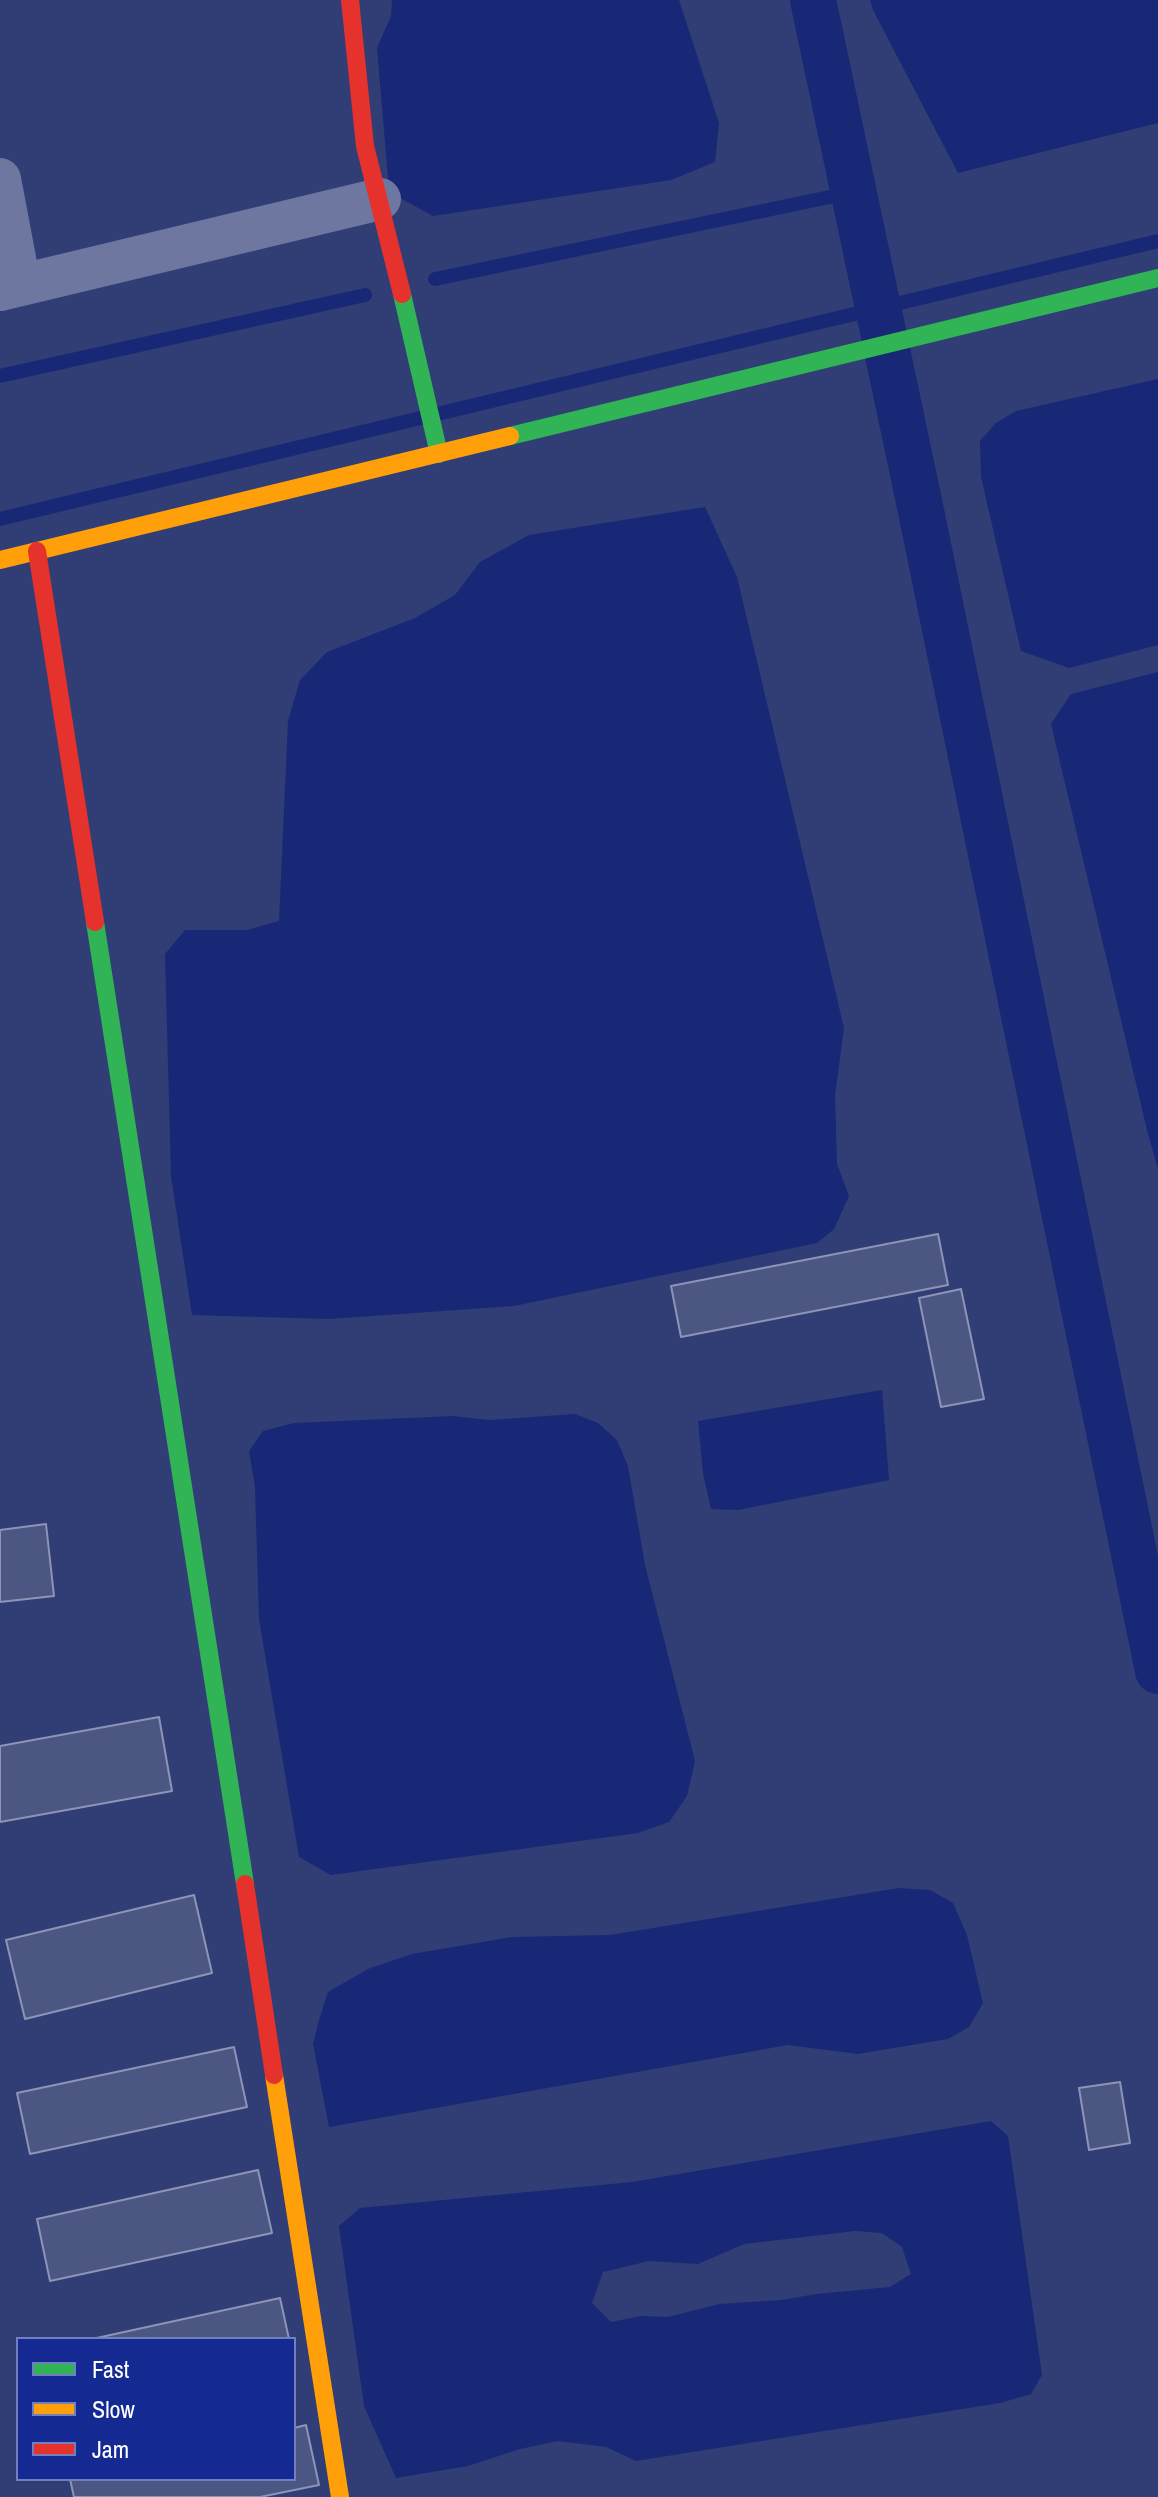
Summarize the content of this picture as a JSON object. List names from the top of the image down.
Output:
{
  "legend": ["Fast", "Slow", "Jam"]
}
